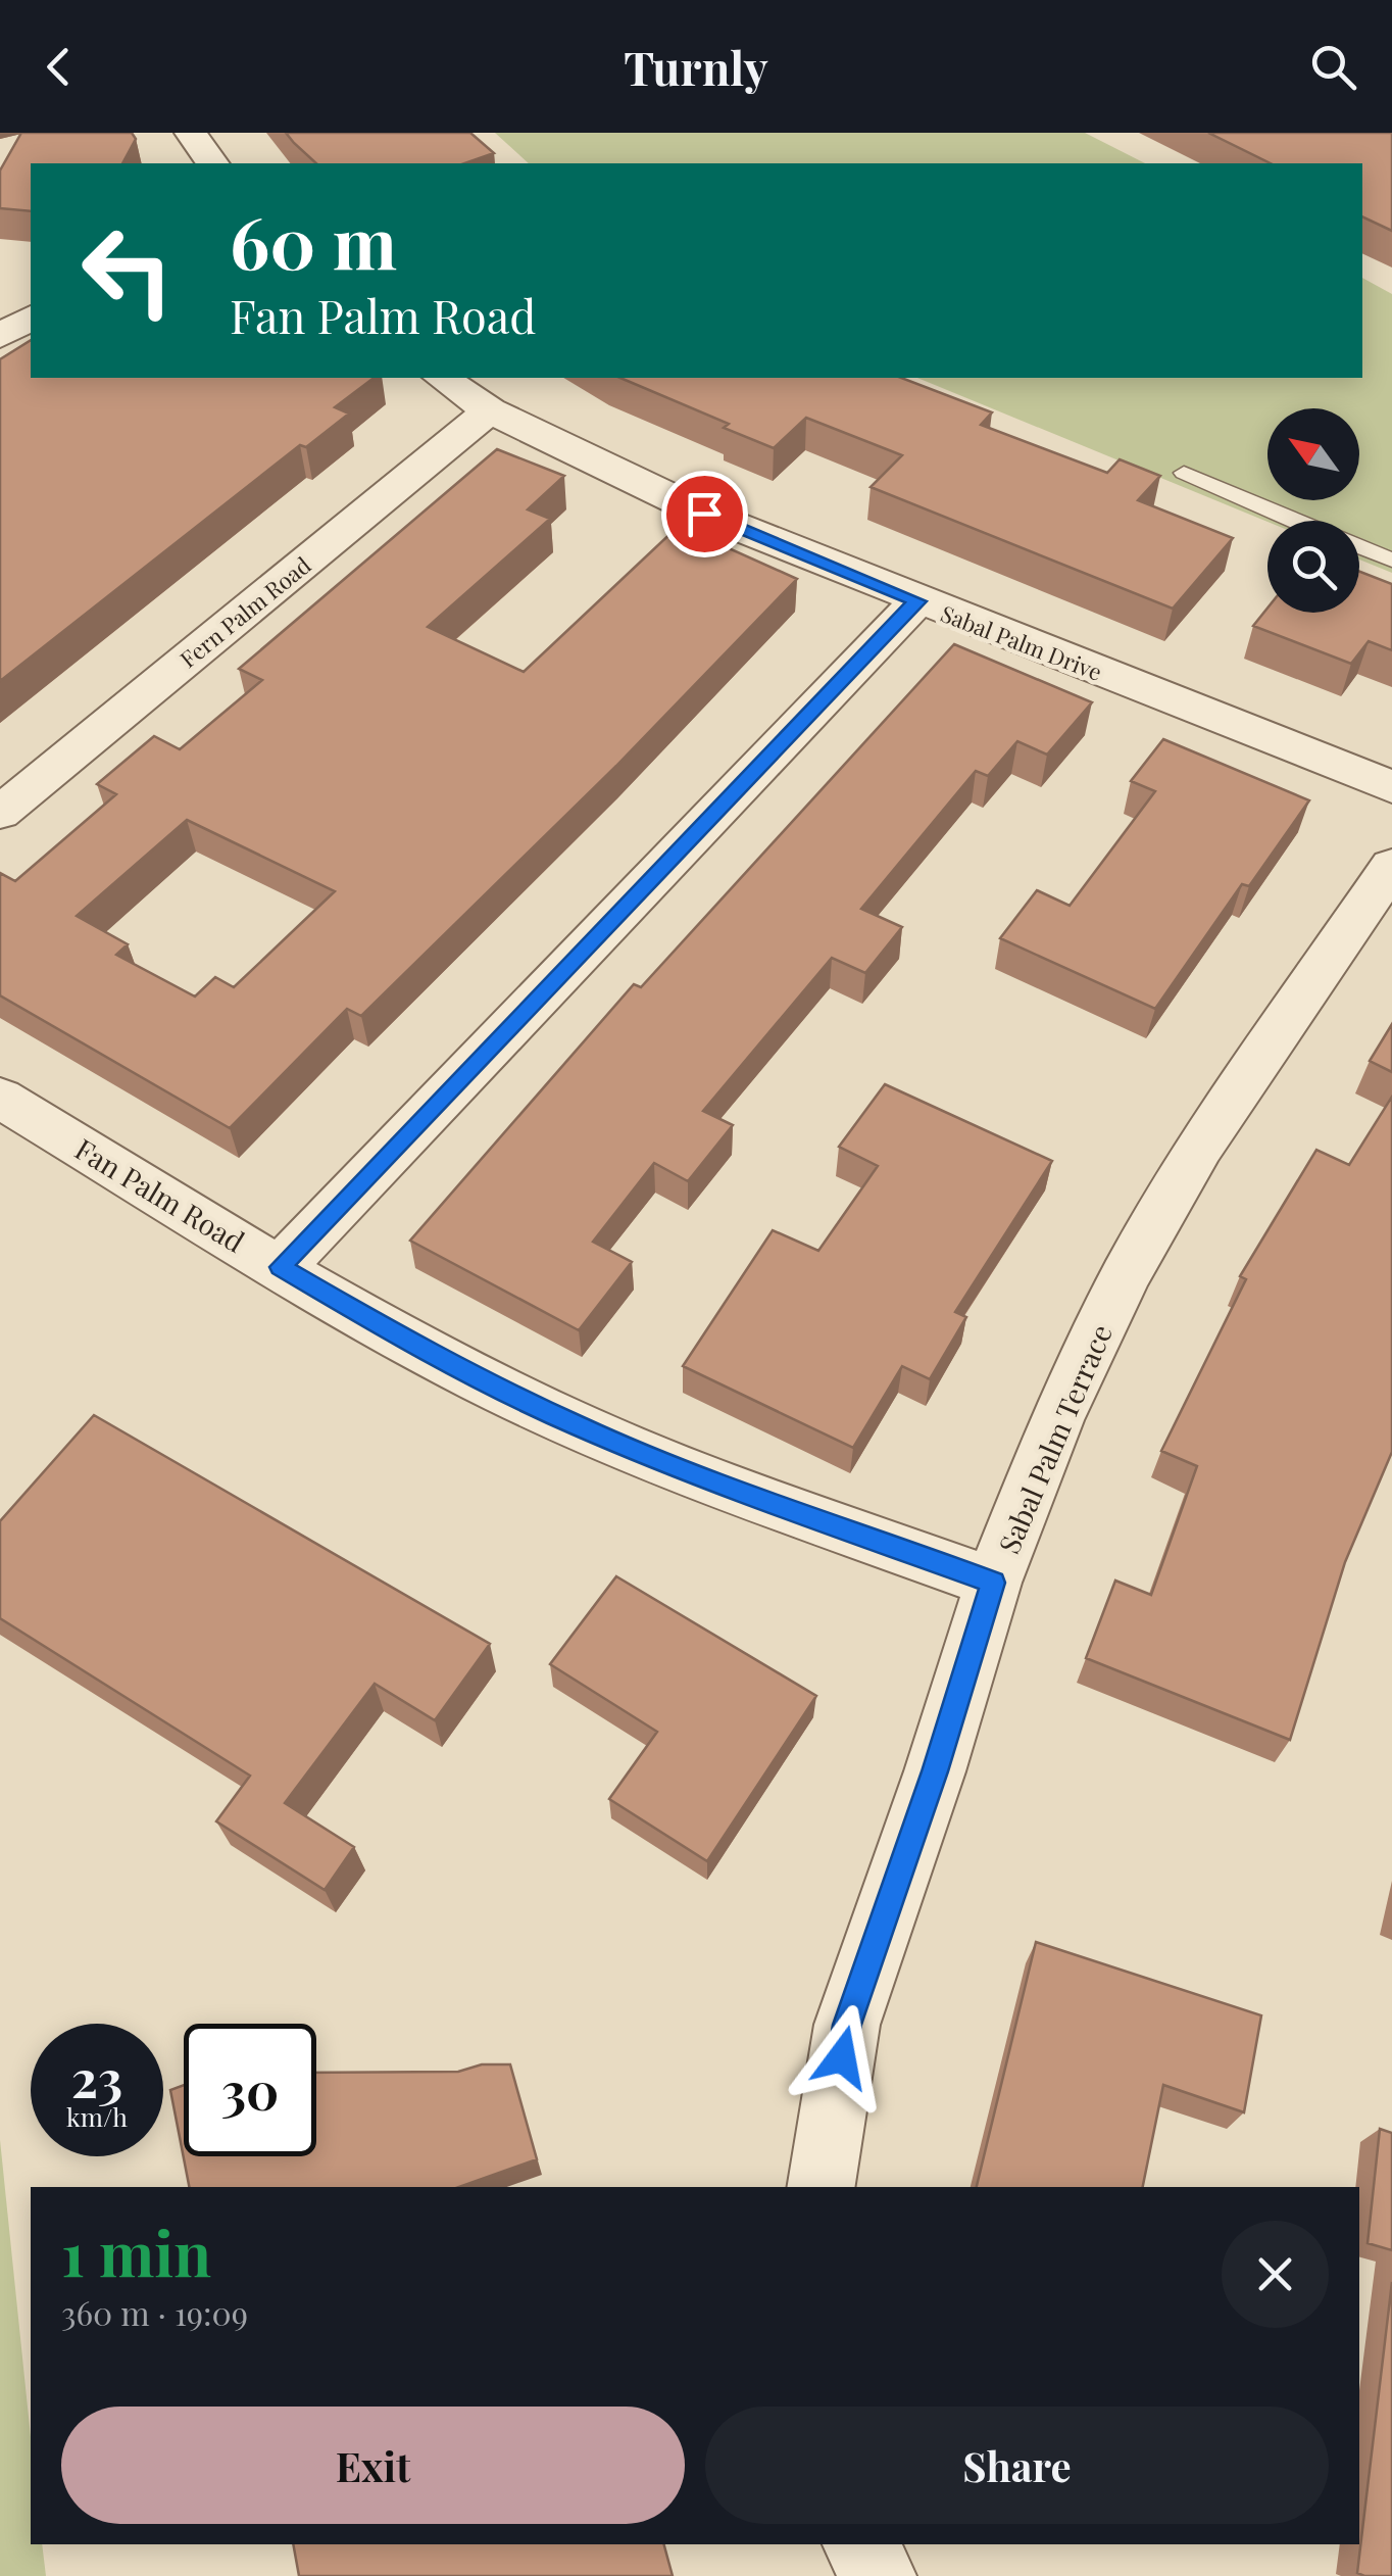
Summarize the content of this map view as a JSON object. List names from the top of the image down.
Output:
{
  "streets": {
    "street": [
      "Fern Palm Road",
      "Sabal Palm Drive",
      "Fan Palm Road",
      "Sabal Palm Terrace"
    ]
  },
  "crossings": [
    ["Fern Palm Road", "Sabal Palm Drive"],
    ["Fan Palm Road", "Sabal Palm Terrace"]
  ],
  "north": "top left",
  "page": {
    "header": "Turnly",
    "turn": ["60 m", "Fan Palm Road"],
    "speed": "23 km/h",
    "limit": "30",
    "heading": ["1 min", "360 m · 19:09"],
    "buttons": ["Exit", "Share"]
  }
}
